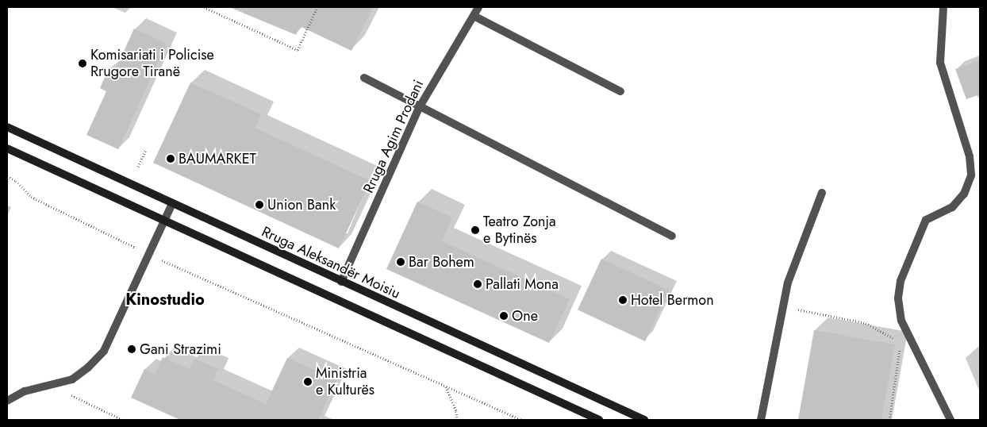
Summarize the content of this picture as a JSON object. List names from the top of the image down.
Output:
{
  "streets": {
    "main road": ["Rruga Aleksandër Moisiu"],
    "street": ["Rruga Agim Prodani"]
  },
  "crossings": [
    ["Rruga Agim Prodani", "Rruga Aleksandër Moisiu"]
  ],
  "districts": ["Kinostudio"],
  "places": [
    "Komisariati i Policise Rrugore Tiranë",
    "BAUMARKET",
    "Union Bank",
    "Teatro Zonja e Bytinës",
    "Bar Bohem",
    "Pallati Mona",
    "Hotel Bermon",
    "One",
    "Gani Strazimi",
    "Ministria e Kulturës"
  ]
}
